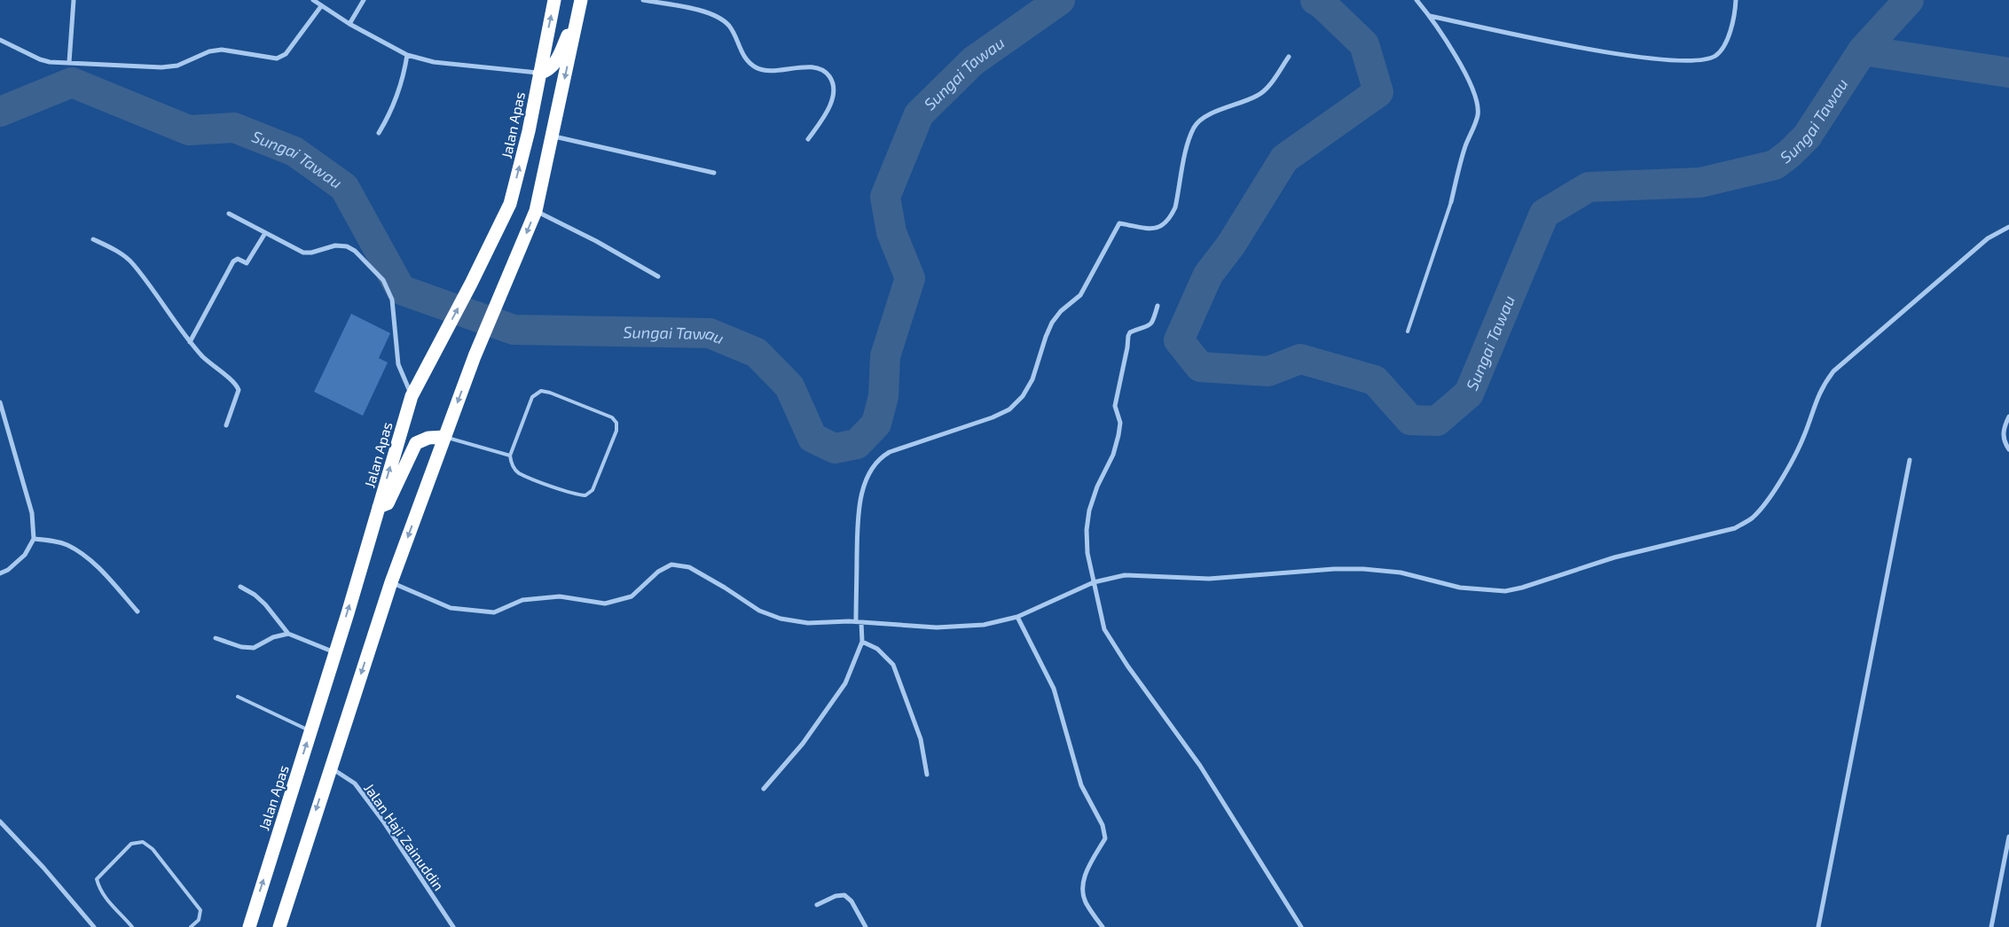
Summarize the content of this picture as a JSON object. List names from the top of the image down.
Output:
{
  "streets": {
    "highway": ["Jalan Apas"],
    "street": ["Jalan Haji Zainuddin"]
  },
  "water": ["Sungai Tawau"]
}
